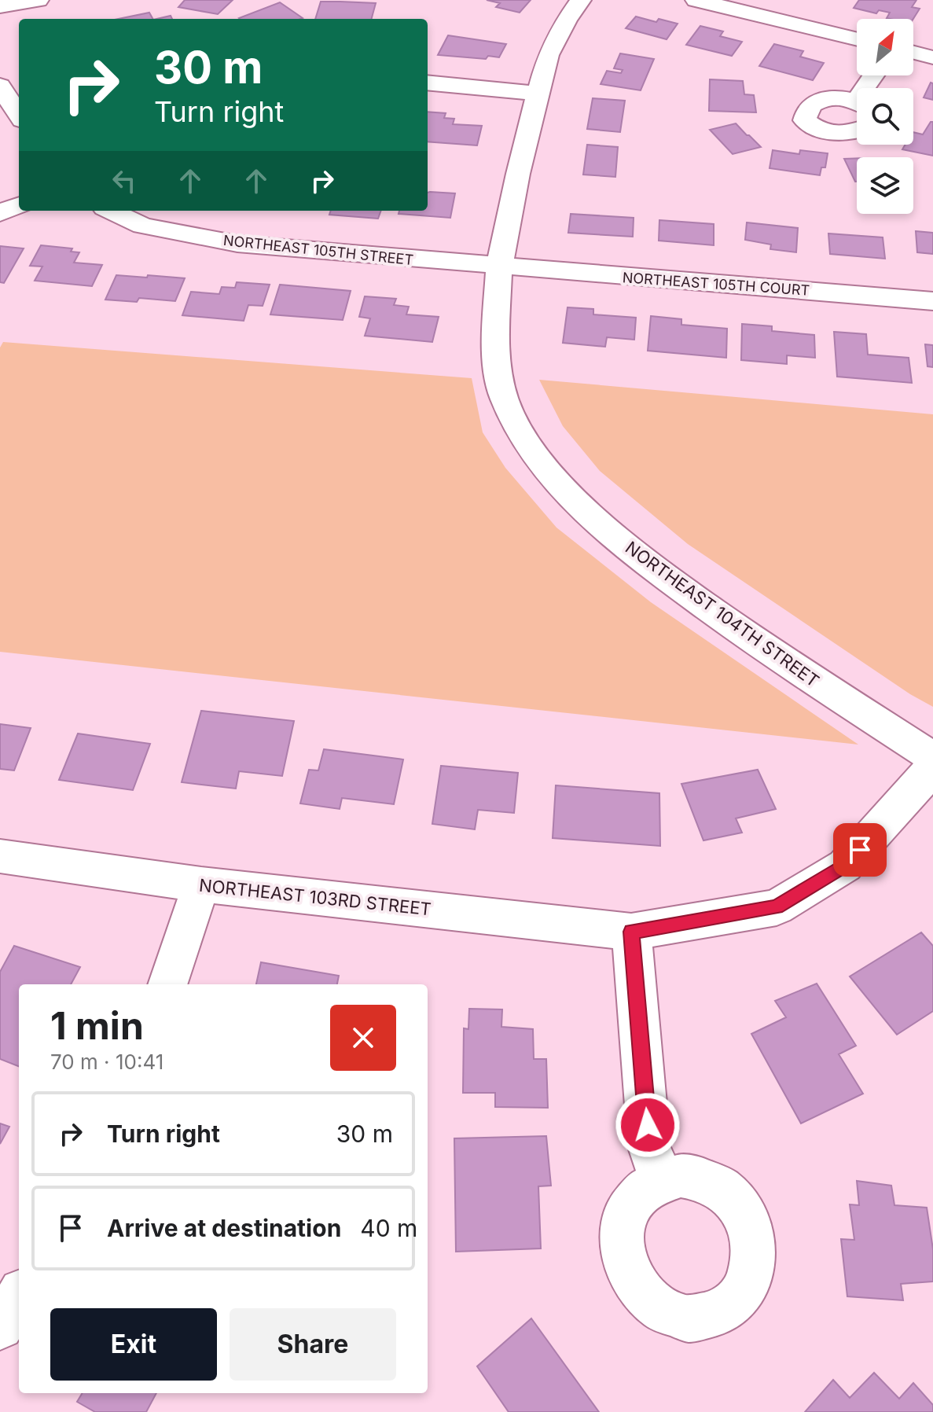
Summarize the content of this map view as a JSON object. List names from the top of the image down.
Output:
{
  "streets": {
    "street": [
      "NORTHEAST 105TH STREET",
      "NORTHEAST 105TH COURT",
      "NORTHEAST 104TH STREET",
      "NORTHEAST 103RD STREET"
    ]
  },
  "crossings": [
    ["NORTHEAST 105TH STREET", "NORTHEAST 105TH COURT"],
    ["NORTHEAST 105TH STREET", "NORTHEAST 104TH STREET"],
    ["NORTHEAST 105TH COURT", "NORTHEAST 104TH STREET"]
  ],
  "north": "top right",
  "page": {
    "turn": ["30 m", "Turn right"],
    "heading": ["1 min", "70 m · 10:41"],
    "list": [
      {
        "name": "Turn right",
        "value": "30 m"
      },
      {
        "name": "Arrive at destination",
        "value": "40 m"
      }
    ],
    "buttons": ["Exit", "Share"]
  }
}
